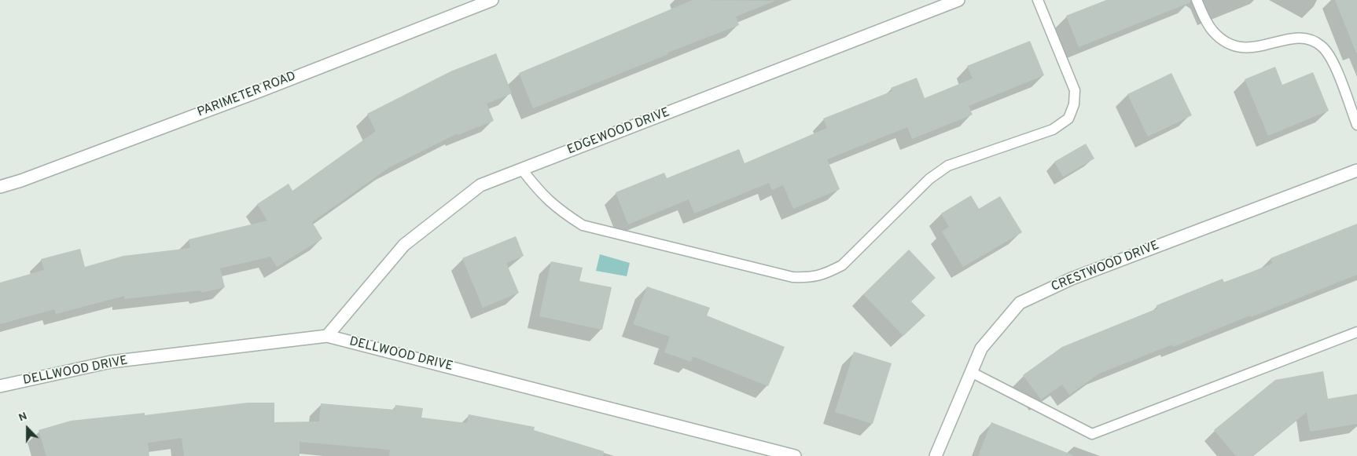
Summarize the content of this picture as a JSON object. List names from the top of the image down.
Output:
{
  "streets": {
    "street": [
      "PARIMETER ROAD",
      "EDGEWOOD DRIVE",
      "CRESTWOOD DRIVE",
      "DELLWOOD DRIVE"
    ]
  },
  "crossings": [
    ["EDGEWOOD DRIVE", "DELLWOOD DRIVE"]
  ],
  "north": "top"
}
